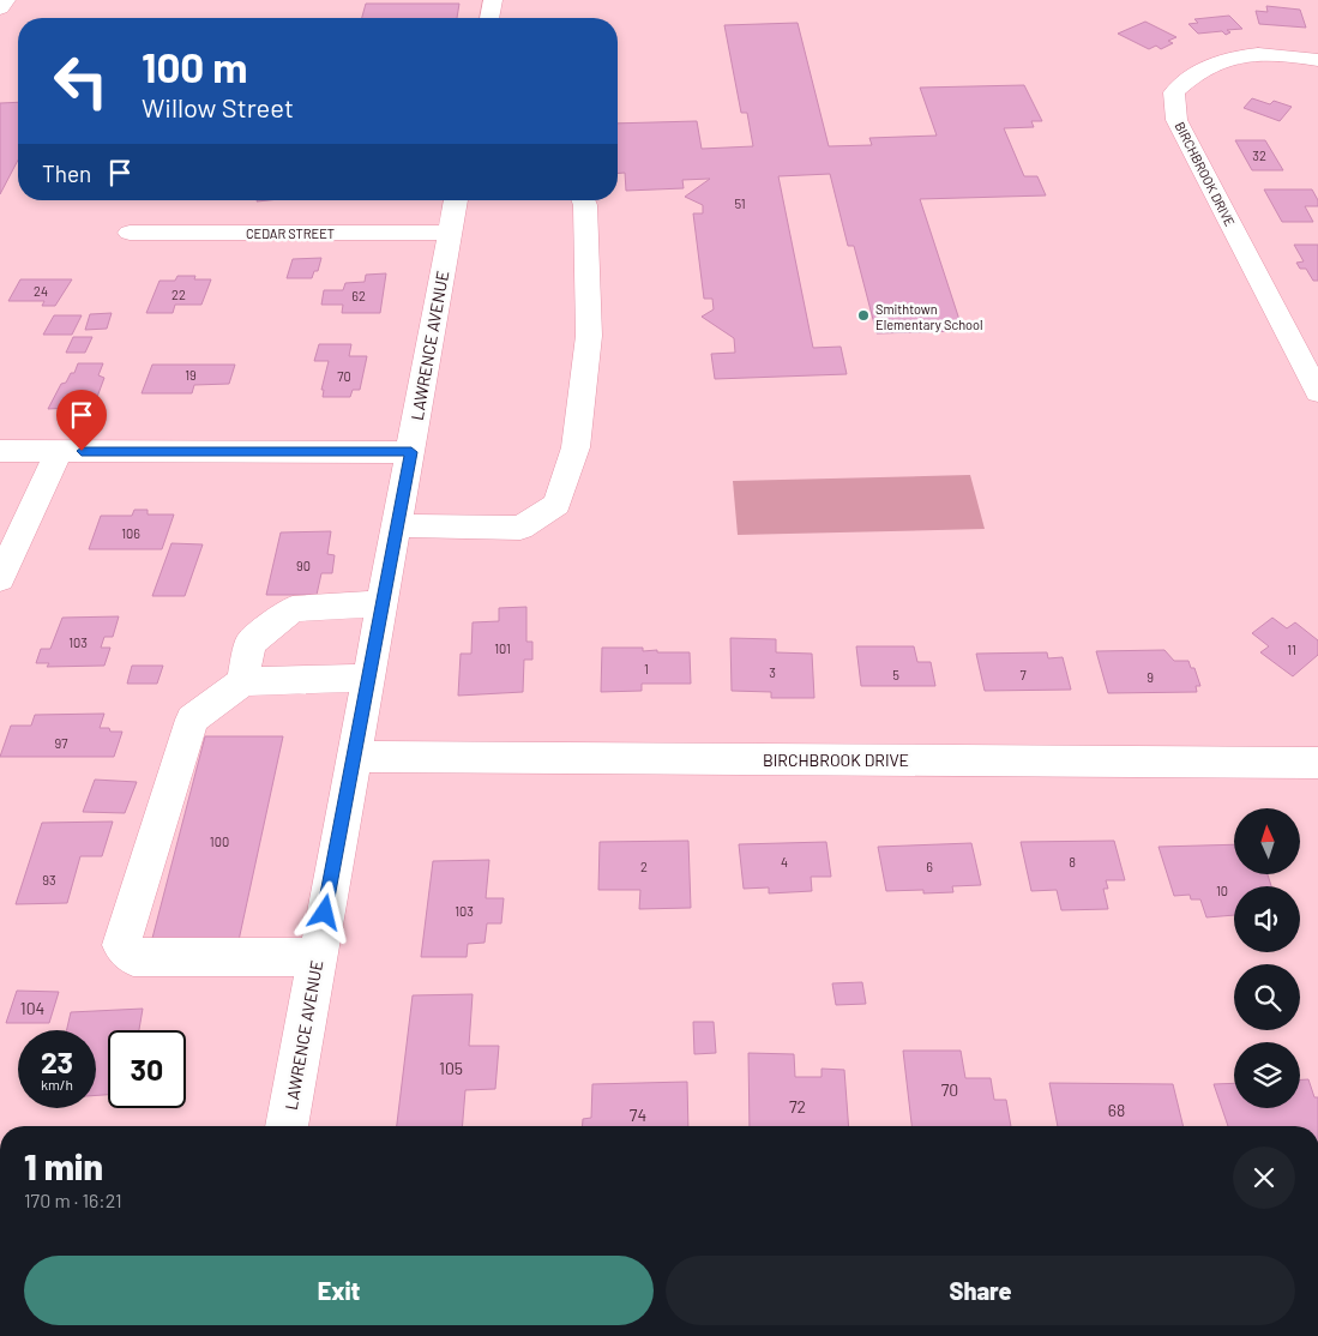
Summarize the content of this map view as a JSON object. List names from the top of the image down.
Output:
{
  "streets": {
    "street": ["BIRCHBROOK DRIVE", "CEDAR STREET", "LAWRENCE AVENUE"]
  },
  "crossings": [
    ["BIRCHBROOK DRIVE", "LAWRENCE AVENUE"],
    ["CEDAR STREET", "LAWRENCE AVENUE"]
  ],
  "places": ["Smithtown Elementary School"],
  "house_numbers": [
    "32",
    "51",
    "24",
    "22",
    "62",
    "19",
    "70",
    "106",
    "90",
    "103",
    "101",
    "11",
    "1",
    "3",
    "5",
    "7",
    "9",
    "97",
    "100",
    "4",
    "8",
    "2",
    "6",
    "93",
    "10",
    "103",
    "104",
    "105",
    "70",
    "72",
    "68",
    "74"
  ],
  "north": "top",
  "page": {
    "turn": ["100 m", "Willow Street"],
    "then": "Then",
    "speed": "23 km/h",
    "limit": "30",
    "heading": ["1 min", "170 m · 16:21"],
    "buttons": ["Exit", "Share"]
  }
}
